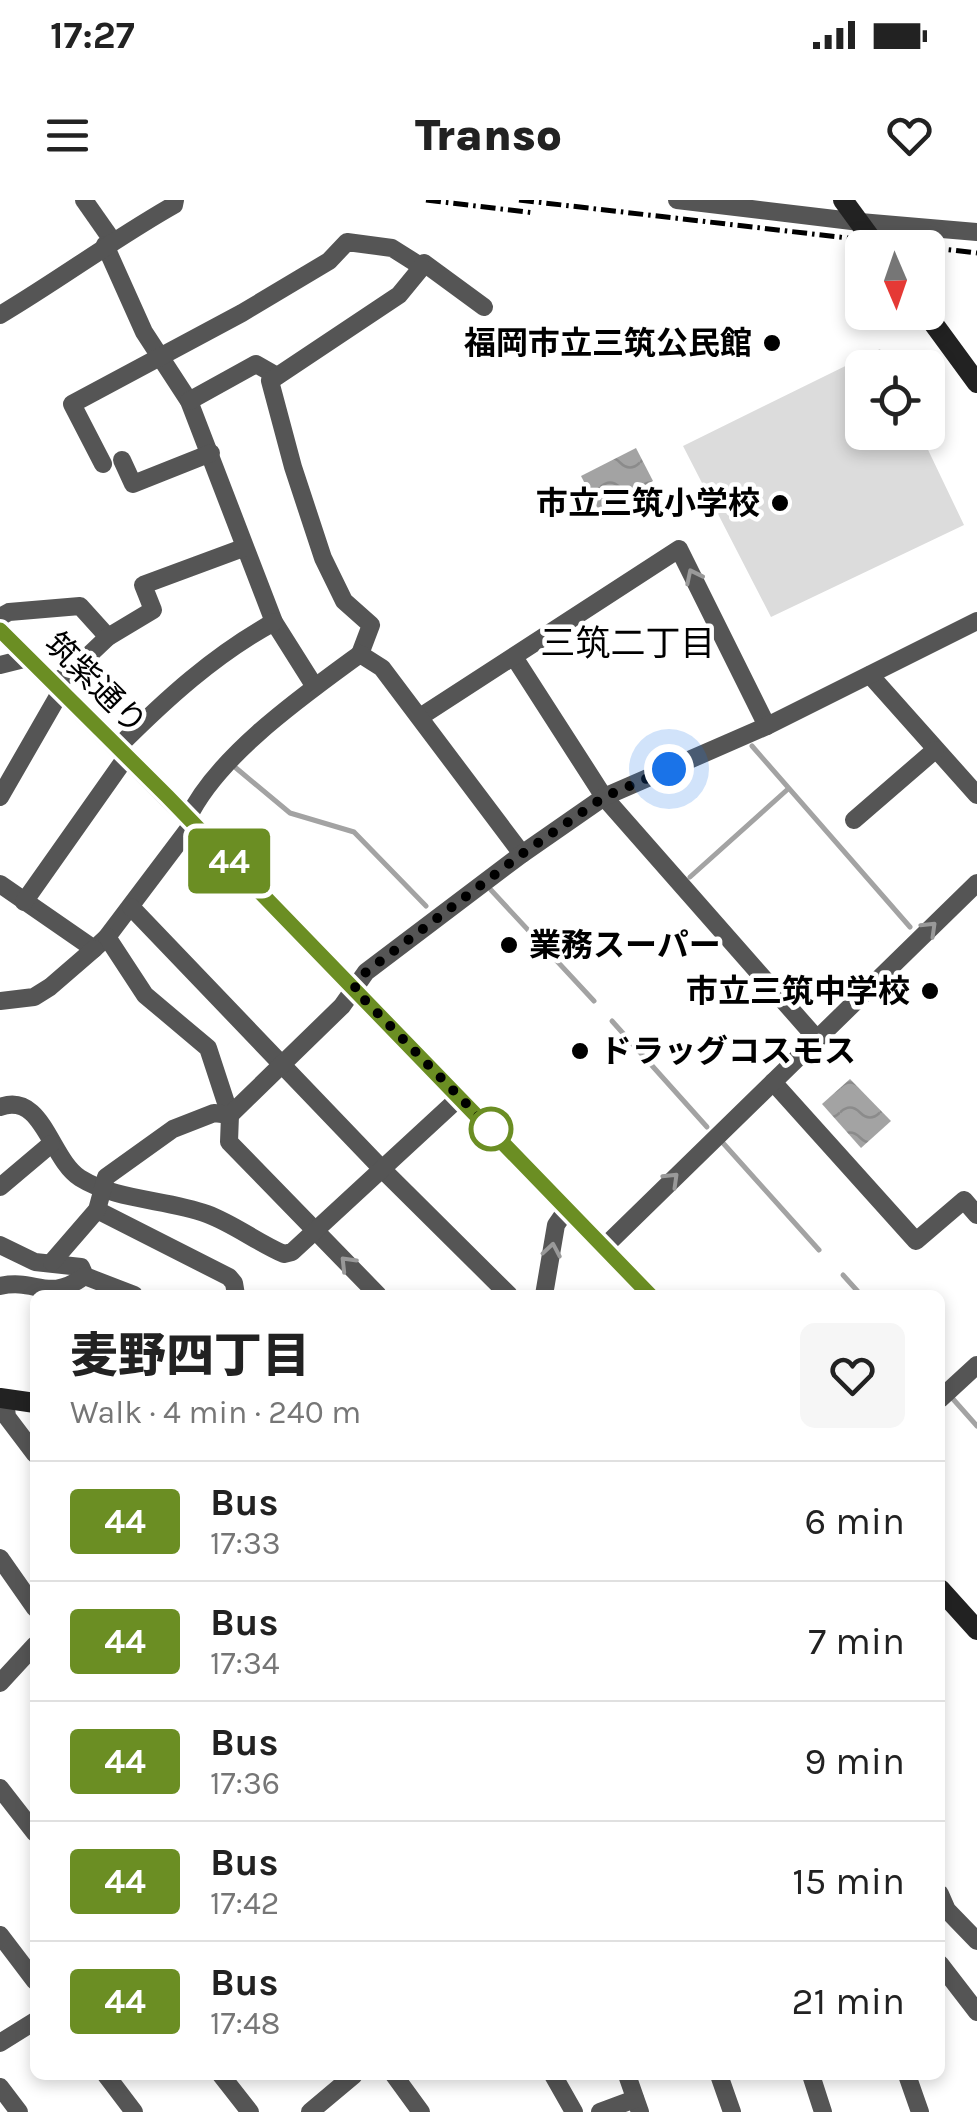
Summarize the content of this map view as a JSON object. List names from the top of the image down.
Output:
{
  "streets": {
    "street": ["筑紫通り"]
  },
  "districts": ["三筑二丁目"],
  "places": [
    "福岡市立三筑公民館",
    "市立三筑小学校",
    "業務スーパー",
    "市立三筑中学校",
    "ドラッグコスモス"
  ],
  "lines": ["bus line 44"],
  "north": "bottom",
  "page": {
    "status": "17:27",
    "header": "Transo",
    "on_map": "44",
    "heading": ["麦野四丁目", "Walk · 4 min · 240 m"],
    "list": [
      {
        "mark": "44",
        "name": "Bus",
        "note": "17:33",
        "value": "6 min"
      },
      {
        "mark": "44",
        "name": "Bus",
        "note": "17:34",
        "value": "7 min"
      },
      {
        "mark": "44",
        "name": "Bus",
        "note": "17:36",
        "value": "9 min"
      },
      {
        "mark": "44",
        "name": "Bus",
        "note": "17:42",
        "value": "15 min"
      },
      {
        "mark": "44",
        "name": "Bus",
        "note": "17:48",
        "value": "21 min"
      }
    ]
  }
}
